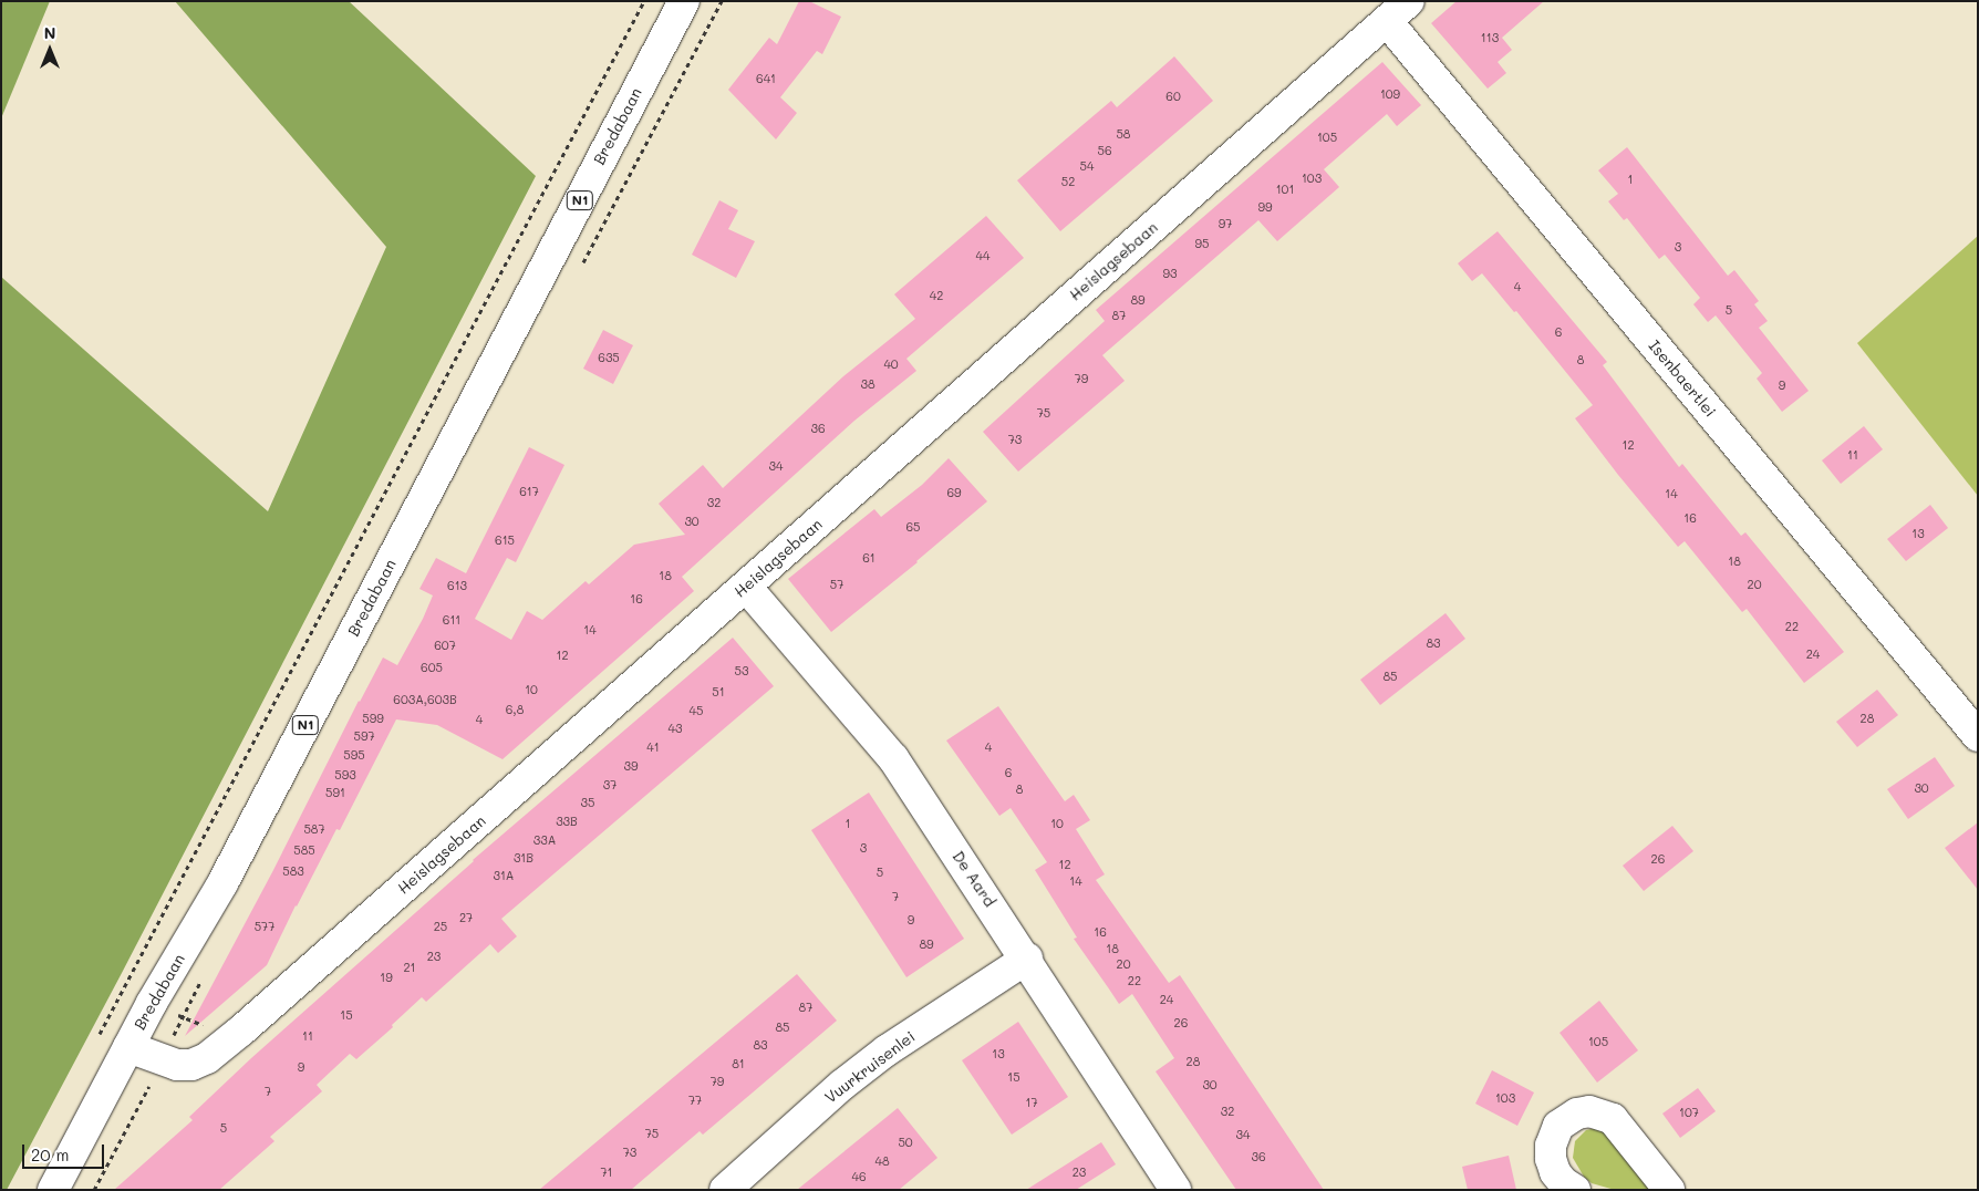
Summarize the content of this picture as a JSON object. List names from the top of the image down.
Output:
{
  "streets": {
    "street": [
      "Bredabaan",
      "N1",
      "Heislagsebaan",
      "Isenbaertlei",
      "De Aard",
      "Vuurkruisenlei"
    ]
  },
  "crossings": [
    ["Bredabaan", "Heislagsebaan"],
    ["Heislagsebaan", "Isenbaertlei"],
    ["Heislagsebaan", "De Aard"],
    ["De Aard", "Vuurkruisenlei"]
  ],
  "house_numbers": [
    "113",
    "641",
    "109",
    "60",
    "58",
    "105",
    "56",
    "54",
    "103",
    "1",
    "52",
    "101",
    "99",
    "97",
    "95",
    "3",
    "44",
    "93",
    "4",
    "42",
    "89",
    "5",
    "87",
    "6",
    "635",
    "8",
    "40",
    "79",
    "38",
    "9",
    "75",
    "36",
    "73",
    "12",
    "11",
    "34",
    "617",
    "69",
    "14",
    "32",
    "16",
    "30",
    "65",
    "13",
    "615",
    "61",
    "18",
    "18",
    "57",
    "20",
    "613",
    "16",
    "611",
    "22",
    "14",
    "83",
    "607",
    "24",
    "12",
    "605",
    "53",
    "85",
    "10",
    "51",
    "603A,603B",
    "6,8",
    "45",
    "599",
    "28",
    "4",
    "43",
    "597",
    "41",
    "4",
    "595",
    "39",
    "6",
    "593",
    "37",
    "30",
    "8",
    "591",
    "35",
    "33B",
    "1",
    "10",
    "587",
    "33A",
    "3",
    "585",
    "31B",
    "26",
    "12",
    "583",
    "5",
    "31A",
    "14",
    "7",
    "27",
    "9",
    "577",
    "25",
    "16",
    "89",
    "18",
    "23",
    "20",
    "21",
    "19",
    "22",
    "24",
    "87",
    "15",
    "26",
    "85",
    "11",
    "105",
    "83",
    "13",
    "28",
    "81",
    "9",
    "15",
    "79",
    "30",
    "7",
    "103",
    "77",
    "17",
    "32",
    "107",
    "5",
    "75",
    "34",
    "50",
    "73",
    "36",
    "48",
    "71",
    "23",
    "46"
  ],
  "scale_bar": "20 m",
  "north": "top"
}
